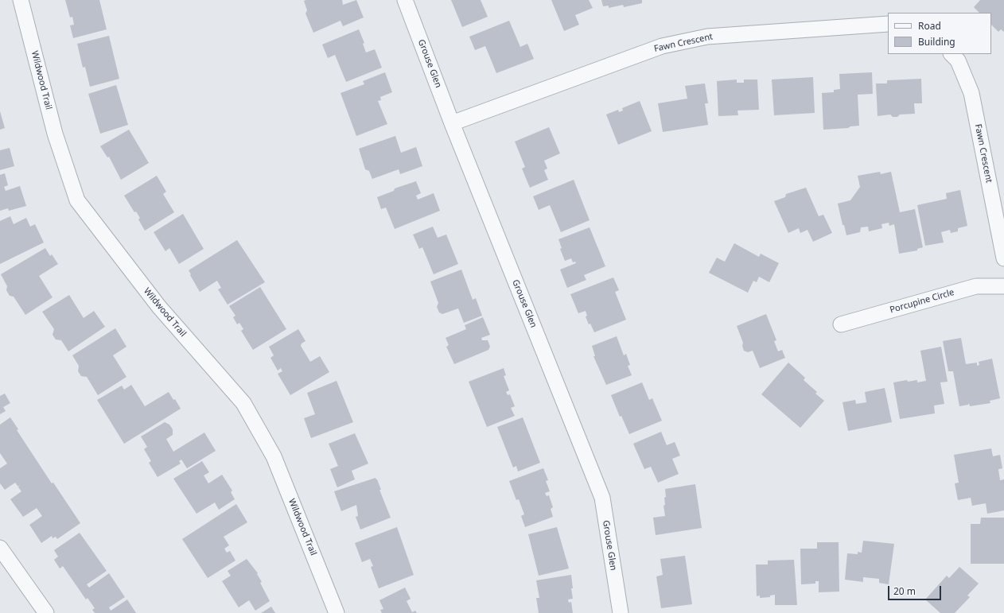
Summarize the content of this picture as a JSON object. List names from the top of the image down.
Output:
{
  "streets": {
    "street": [
      "Fawn Crescent",
      "Grouse Glen",
      "Wildwood Trail",
      "Porcupine Circle"
    ]
  },
  "crossings": [
    ["Fawn Crescent", "Grouse Glen"]
  ],
  "legend": ["Road", "Building"],
  "scale_bar": "20 m"
}
